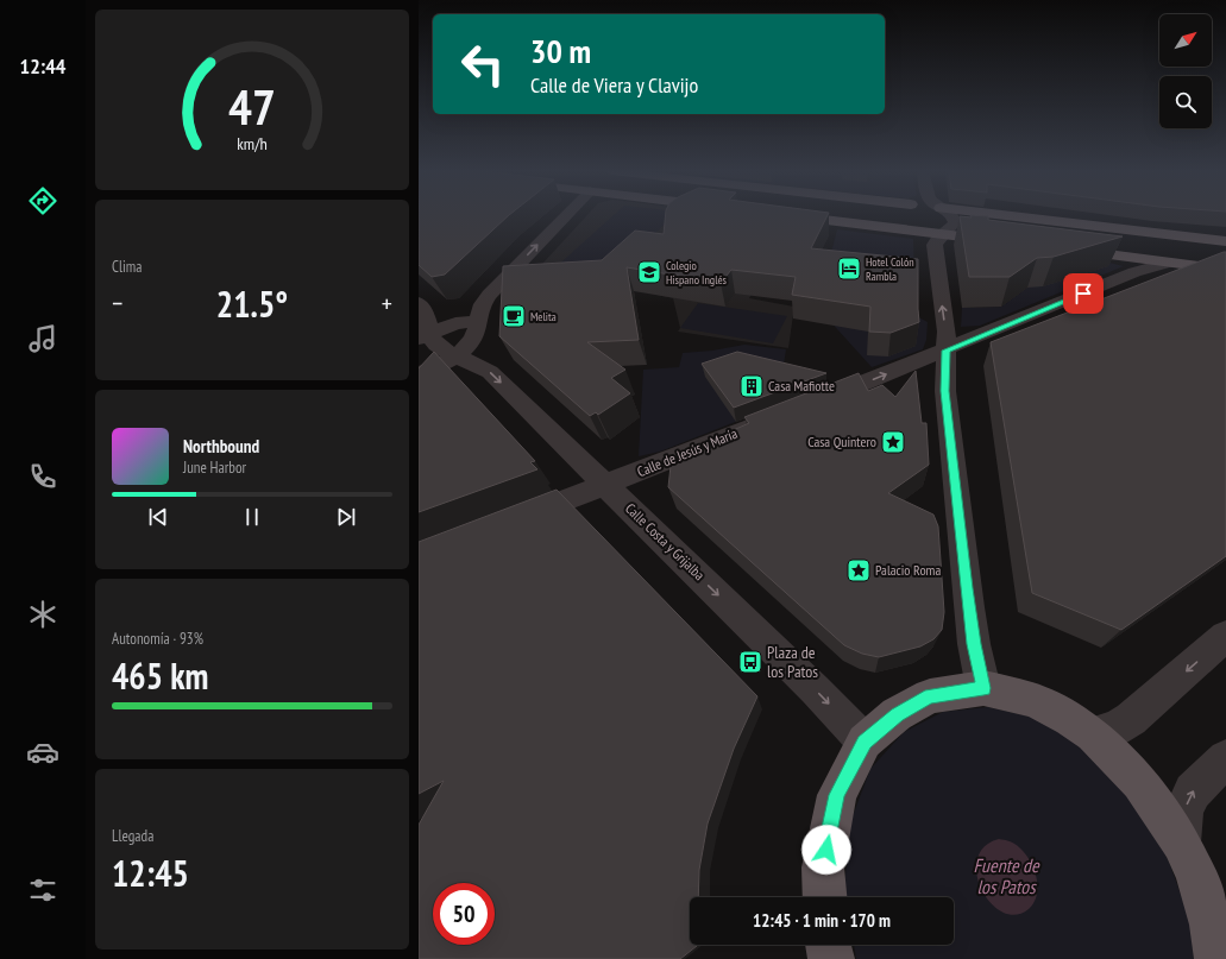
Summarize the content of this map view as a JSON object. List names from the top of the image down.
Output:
{
  "streets": {
    "street": ["Calle de Jesús y María", "Calle Costa y Grijalba"]
  },
  "crossings": [
    ["Calle de Jesús y María", "Calle Costa y Grijalba"]
  ],
  "one_way": ["Calle Costa y Grijalba"],
  "water": ["Fuente de los Patos"],
  "places": {
    "hotel": ["Hotel Colón Rambla"],
    "school or university": ["Colegio Hispano Inglés"],
    "cafe": ["Melita"],
    "building": ["Casa Mafiotte"],
    "place": ["Casa Quintero", "Palacio Roma"],
    "bus stop": ["Plaza de los Patos"]
  },
  "north": "top right",
  "page": {
    "tabs": "12:44",
    "turn": ["30 m", "Calle de Viera y Clavijo"],
    "tile": [
      "Clima",
      ["Autonomía · 93%", "465 km"],
      ["Llegada", "12:45"]
    ],
    "heat": ["−", "21.5°", "+"],
    "song": ["Northbound", "June Harbor"],
    "limit": "50",
    "trip": "12:45 · 1 min · 170 m",
    "gauge": ["47", "km/h"]
  }
}
